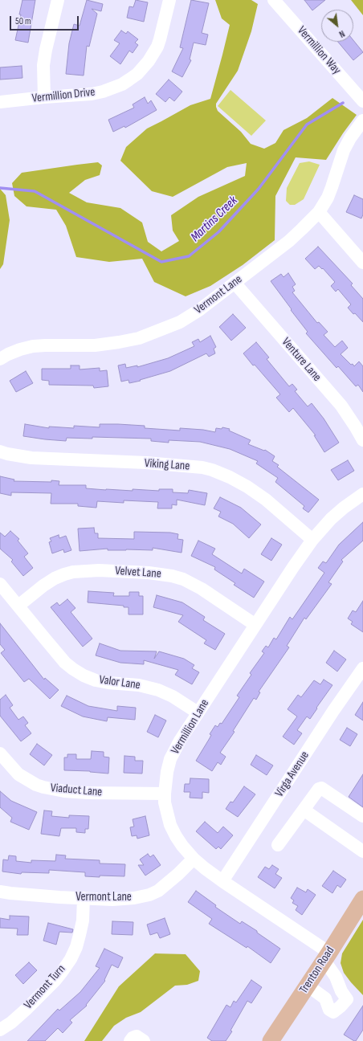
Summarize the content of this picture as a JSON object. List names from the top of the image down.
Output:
{
  "streets": {
    "main road": ["Trenton Road"],
    "street": [
      "Vermillion Way",
      "Vermillion Drive",
      "Vermont Lane",
      "Venture Lane",
      "Viking Lane",
      "Velvet Lane",
      "Valor Lane",
      "Vermillion Lane",
      "Virga Avenue",
      "Viaduct Lane",
      "Vermont Turn"
    ]
  },
  "crossings": [
    ["Vermont Lane", "Venture Lane"],
    ["Vermont Lane", "Vermillion Lane"],
    ["Vermont Lane", "Vermont Turn"],
    ["Viking Lane", "Vermillion Lane"],
    ["Velvet Lane", "Valor Lane"],
    ["Velvet Lane", "Vermillion Lane"],
    ["Valor Lane", "Vermillion Lane"],
    ["Vermillion Lane", "Virga Avenue"],
    ["Vermillion Lane", "Viaduct Lane"],
    ["Vermillion Lane", "Trenton Road"]
  ],
  "water": ["Martins Creek"],
  "scale_bar": "50 m",
  "north": "bottom right"
}
